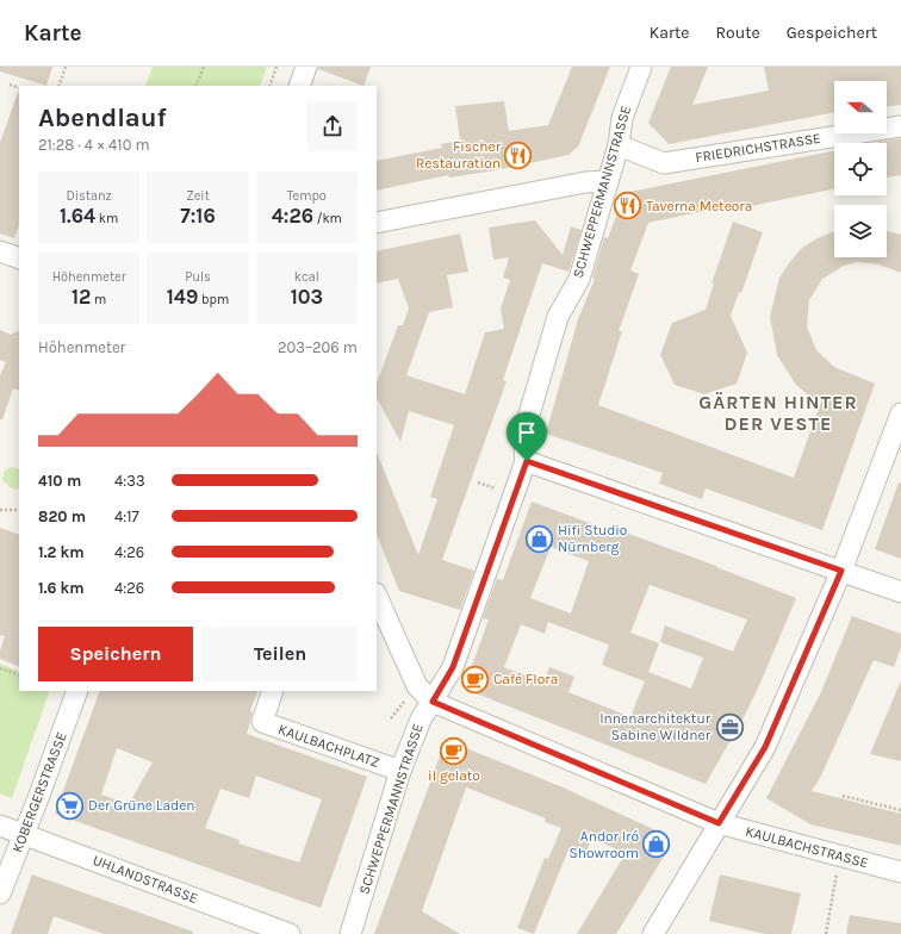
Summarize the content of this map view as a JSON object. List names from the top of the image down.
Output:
{
  "streets": {
    "street": [
      "FRIEDRICHSTRASSE",
      "SCHWEPPERMANNSTRASSE",
      "KAULBACHPLATZ",
      "KOBERGERSTRASSE",
      "KAULBACHSTRASSE",
      "UHLANDSTRASSE"
    ]
  },
  "crossings": [
    ["FRIEDRICHSTRASSE", "SCHWEPPERMANNSTRASSE"],
    ["SCHWEPPERMANNSTRASSE", "KAULBACHPLATZ"],
    ["SCHWEPPERMANNSTRASSE", "KAULBACHSTRASSE"],
    ["KOBERGERSTRASSE", "UHLANDSTRASSE"]
  ],
  "districts": ["GÄRTEN HINTER DER VESTE"],
  "places": {
    "restaurant": ["Fischer Restauration", "Taverna Meteora"],
    "shop": ["Hifi Studio Nürnberg", "Andor Iró Showroom"],
    "cafe": ["Café Flora", "il gelato"],
    "office": ["Innenarchitektur Sabine Wildner"],
    "supermarket": ["Der Grüne Laden"]
  },
  "north": "left",
  "page": {
    "header": "Karte",
    "nav": ["Karte", "Route", "Gespeichert"],
    "heading": ["Abendlauf", "21:28 · 4 × 410 m"],
    "stats": [
      ["Distanz", "1.64 km"],
      ["Zeit", "7:16"],
      ["Tempo", "4:26 /km"],
      ["Höhenmeter", "12 m"],
      ["Puls", "149 bpm"],
      ["kcal", "103"]
    ],
    "chart": ["Höhenmeter", "203–206 m"],
    "list": [
      {
        "name": "410 m",
        "note": "4:33"
      },
      {
        "name": "820 m",
        "note": "4:17"
      },
      {
        "name": "1.2 km",
        "note": "4:26"
      },
      {
        "name": "1.6 km",
        "note": "4:26"
      }
    ],
    "buttons": ["Speichern", "Teilen"]
  }
}
